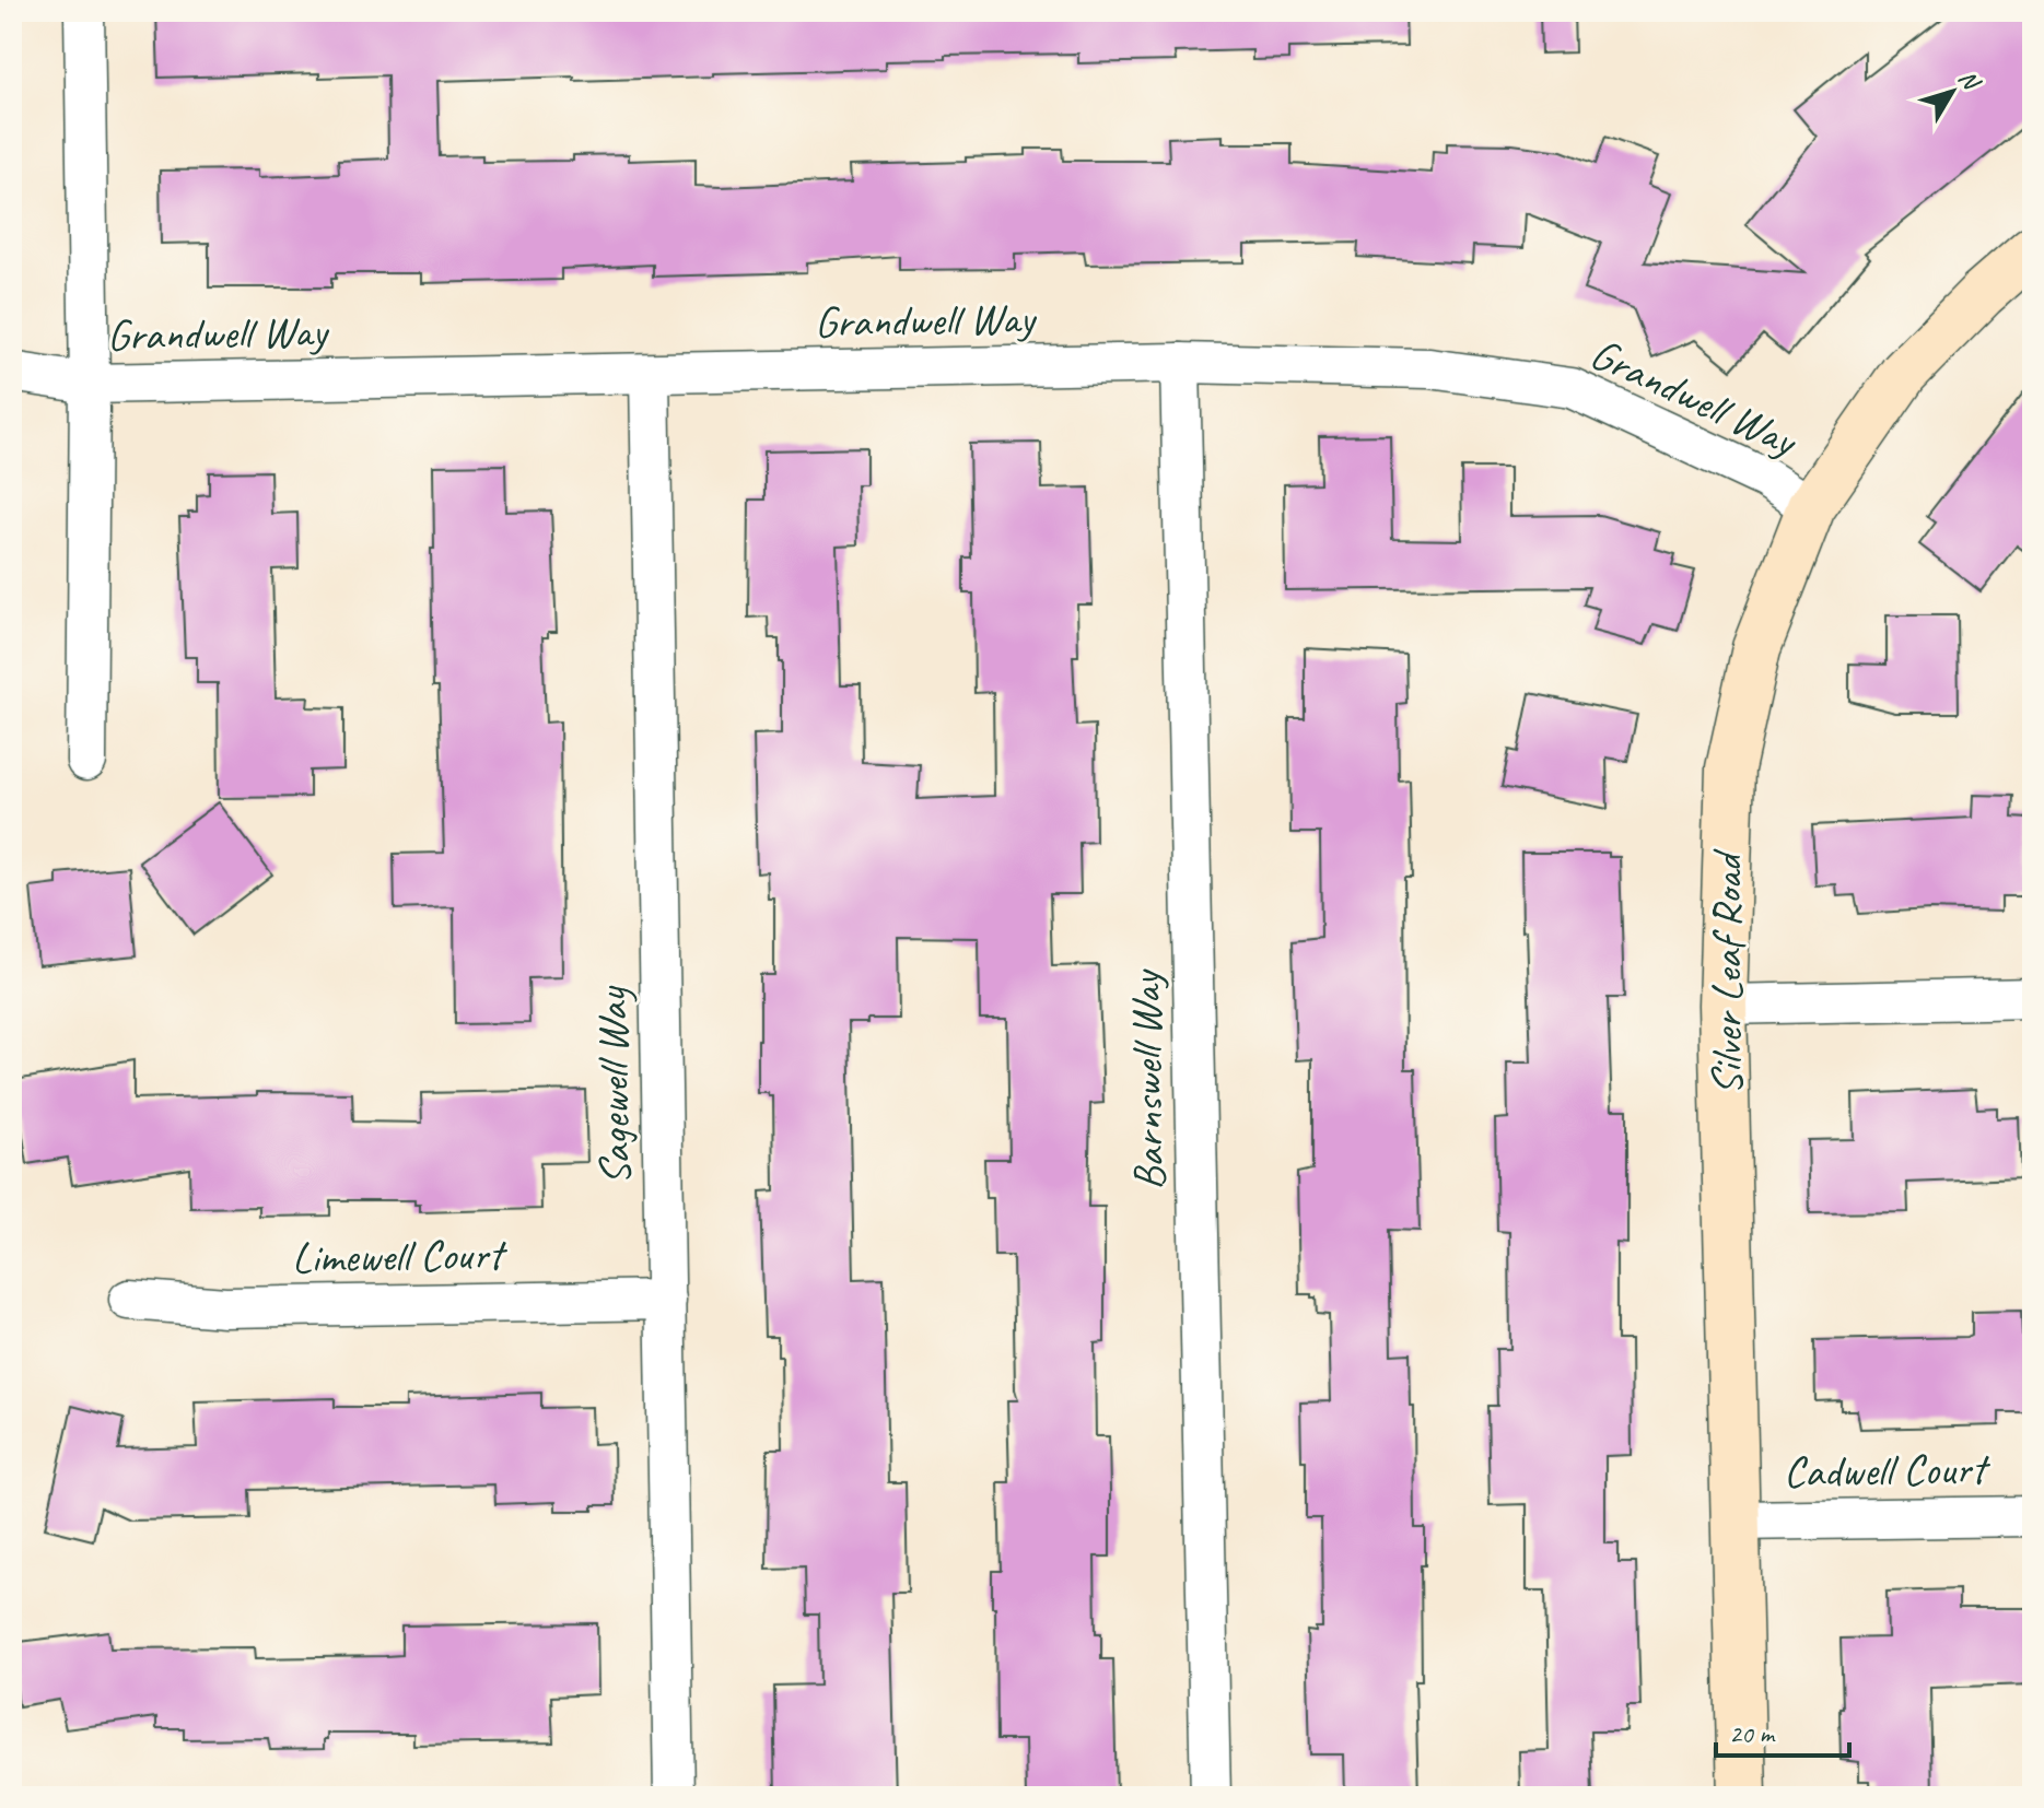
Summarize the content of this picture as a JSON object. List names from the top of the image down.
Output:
{
  "streets": {
    "street": [
      "Grandwell Way",
      "Silver Leaf Road",
      "Barnswell Way",
      "Sagewell Way",
      "Limewell Court",
      "Cadwell Court"
    ]
  },
  "crossings": [
    ["Grandwell Way", "Silver Leaf Road"],
    ["Grandwell Way", "Barnswell Way"],
    ["Grandwell Way", "Sagewell Way"],
    ["Silver Leaf Road", "Cadwell Court"],
    ["Sagewell Way", "Limewell Court"]
  ],
  "scale_bar": "20 m",
  "north": "top right"
}
